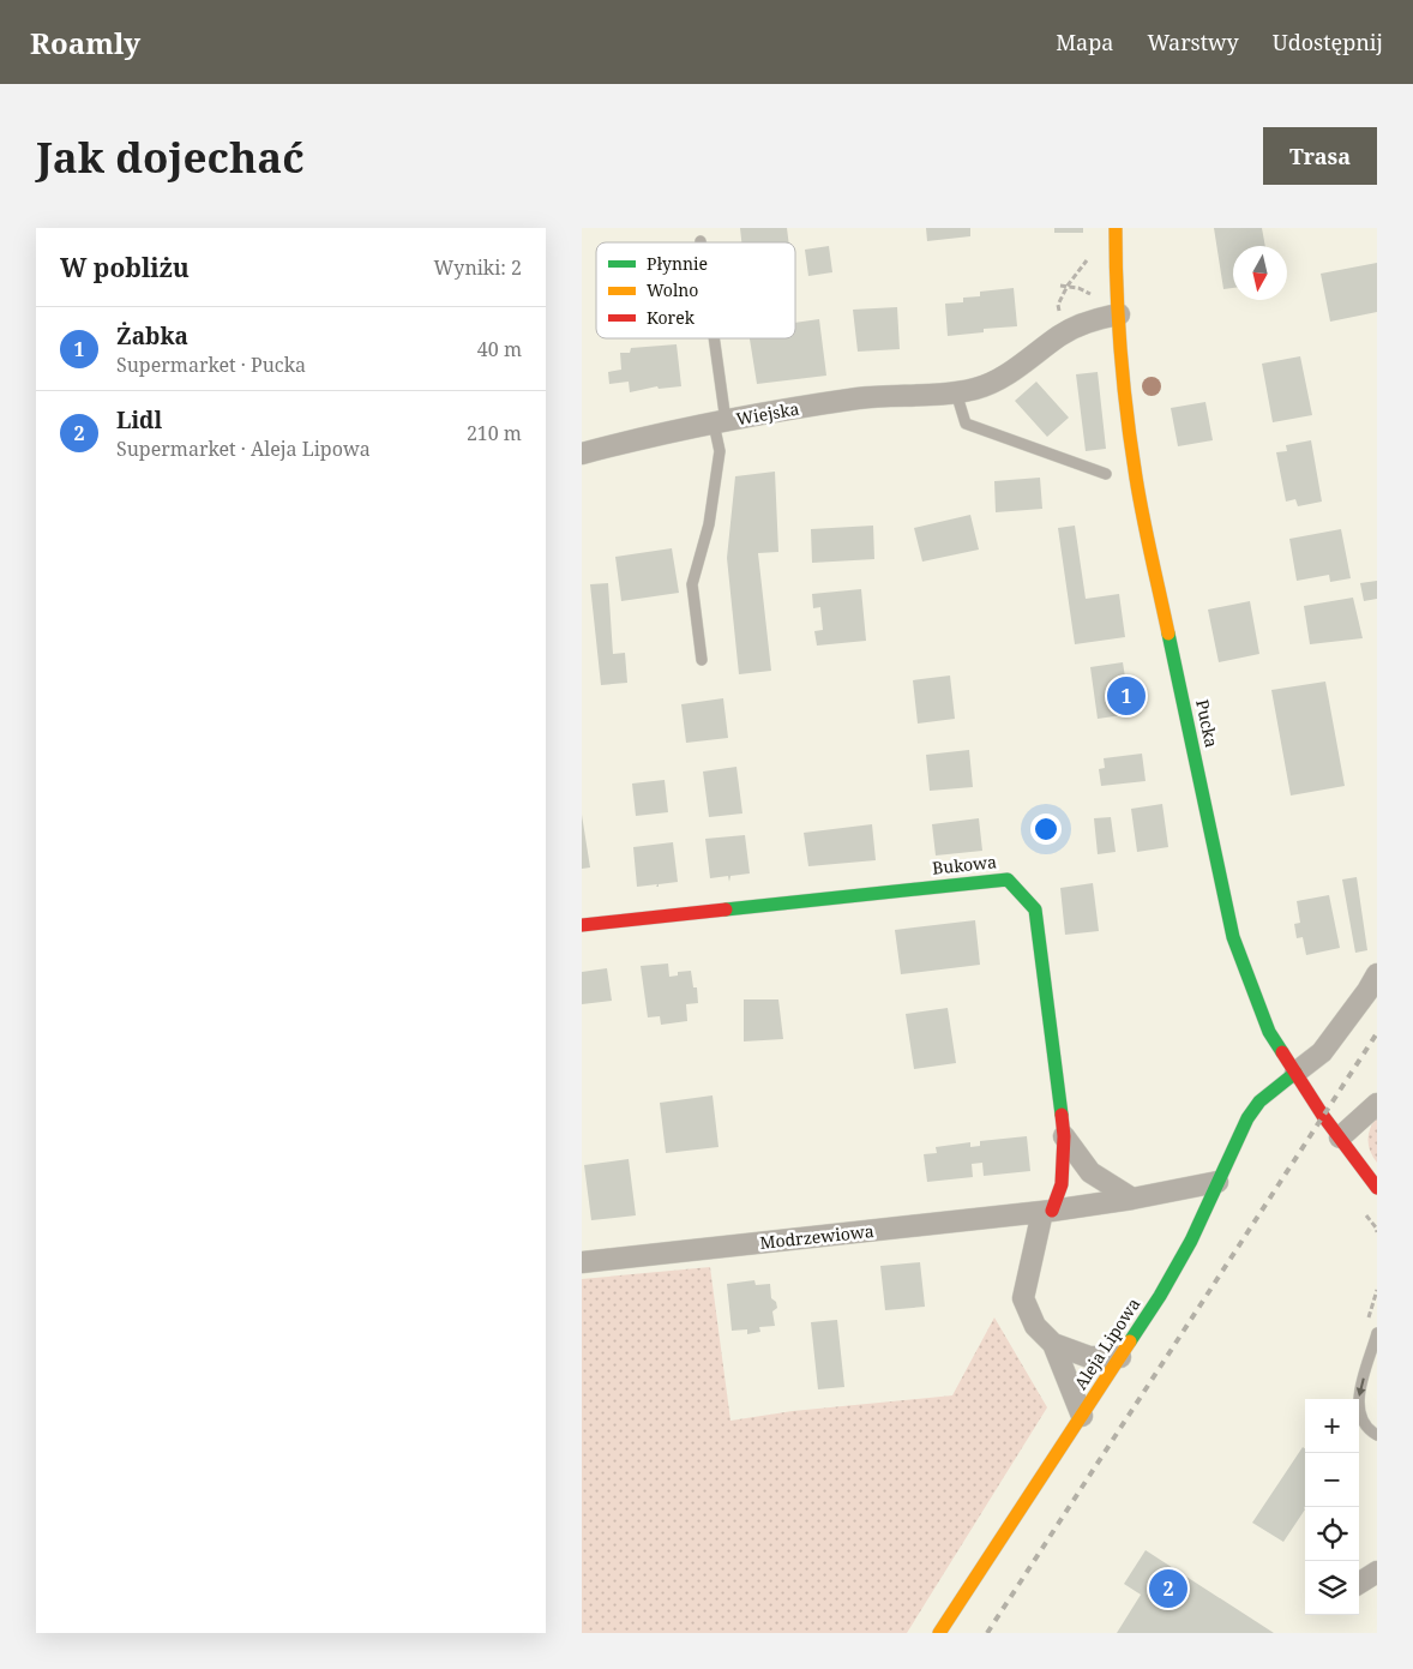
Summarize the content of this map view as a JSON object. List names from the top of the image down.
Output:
{
  "streets": {
    "street": [
      "Wiejska",
      "Pucka",
      "Bukowa",
      "Modrzewiowa",
      "Aleja Lipowa"
    ]
  },
  "crossings": [
    ["Wiejska", "Pucka"],
    ["Pucka", "Aleja Lipowa"],
    ["Bukowa", "Modrzewiowa"],
    ["Modrzewiowa", "Aleja Lipowa"]
  ],
  "legend": ["Płynnie", "Wolno", "Korek"],
  "north": "bottom",
  "page": {
    "header": "Roamly",
    "nav": ["Mapa", "Warstwy", "Udostępnij"],
    "buttons": "Trasa",
    "title": "Jak dojechać",
    "heading": ["W pobliżu", "Wyniki: 2"],
    "list": [
      {
        "mark": "1",
        "name": "Żabka",
        "note": "Supermarket · Pucka",
        "value": "40 m"
      },
      {
        "mark": "2",
        "name": "Lidl",
        "note": "Supermarket · Aleja Lipowa",
        "value": "210 m"
      }
    ],
    "pins": ["1", "2"],
    "map_buttons": ["+", "−"]
  }
}
